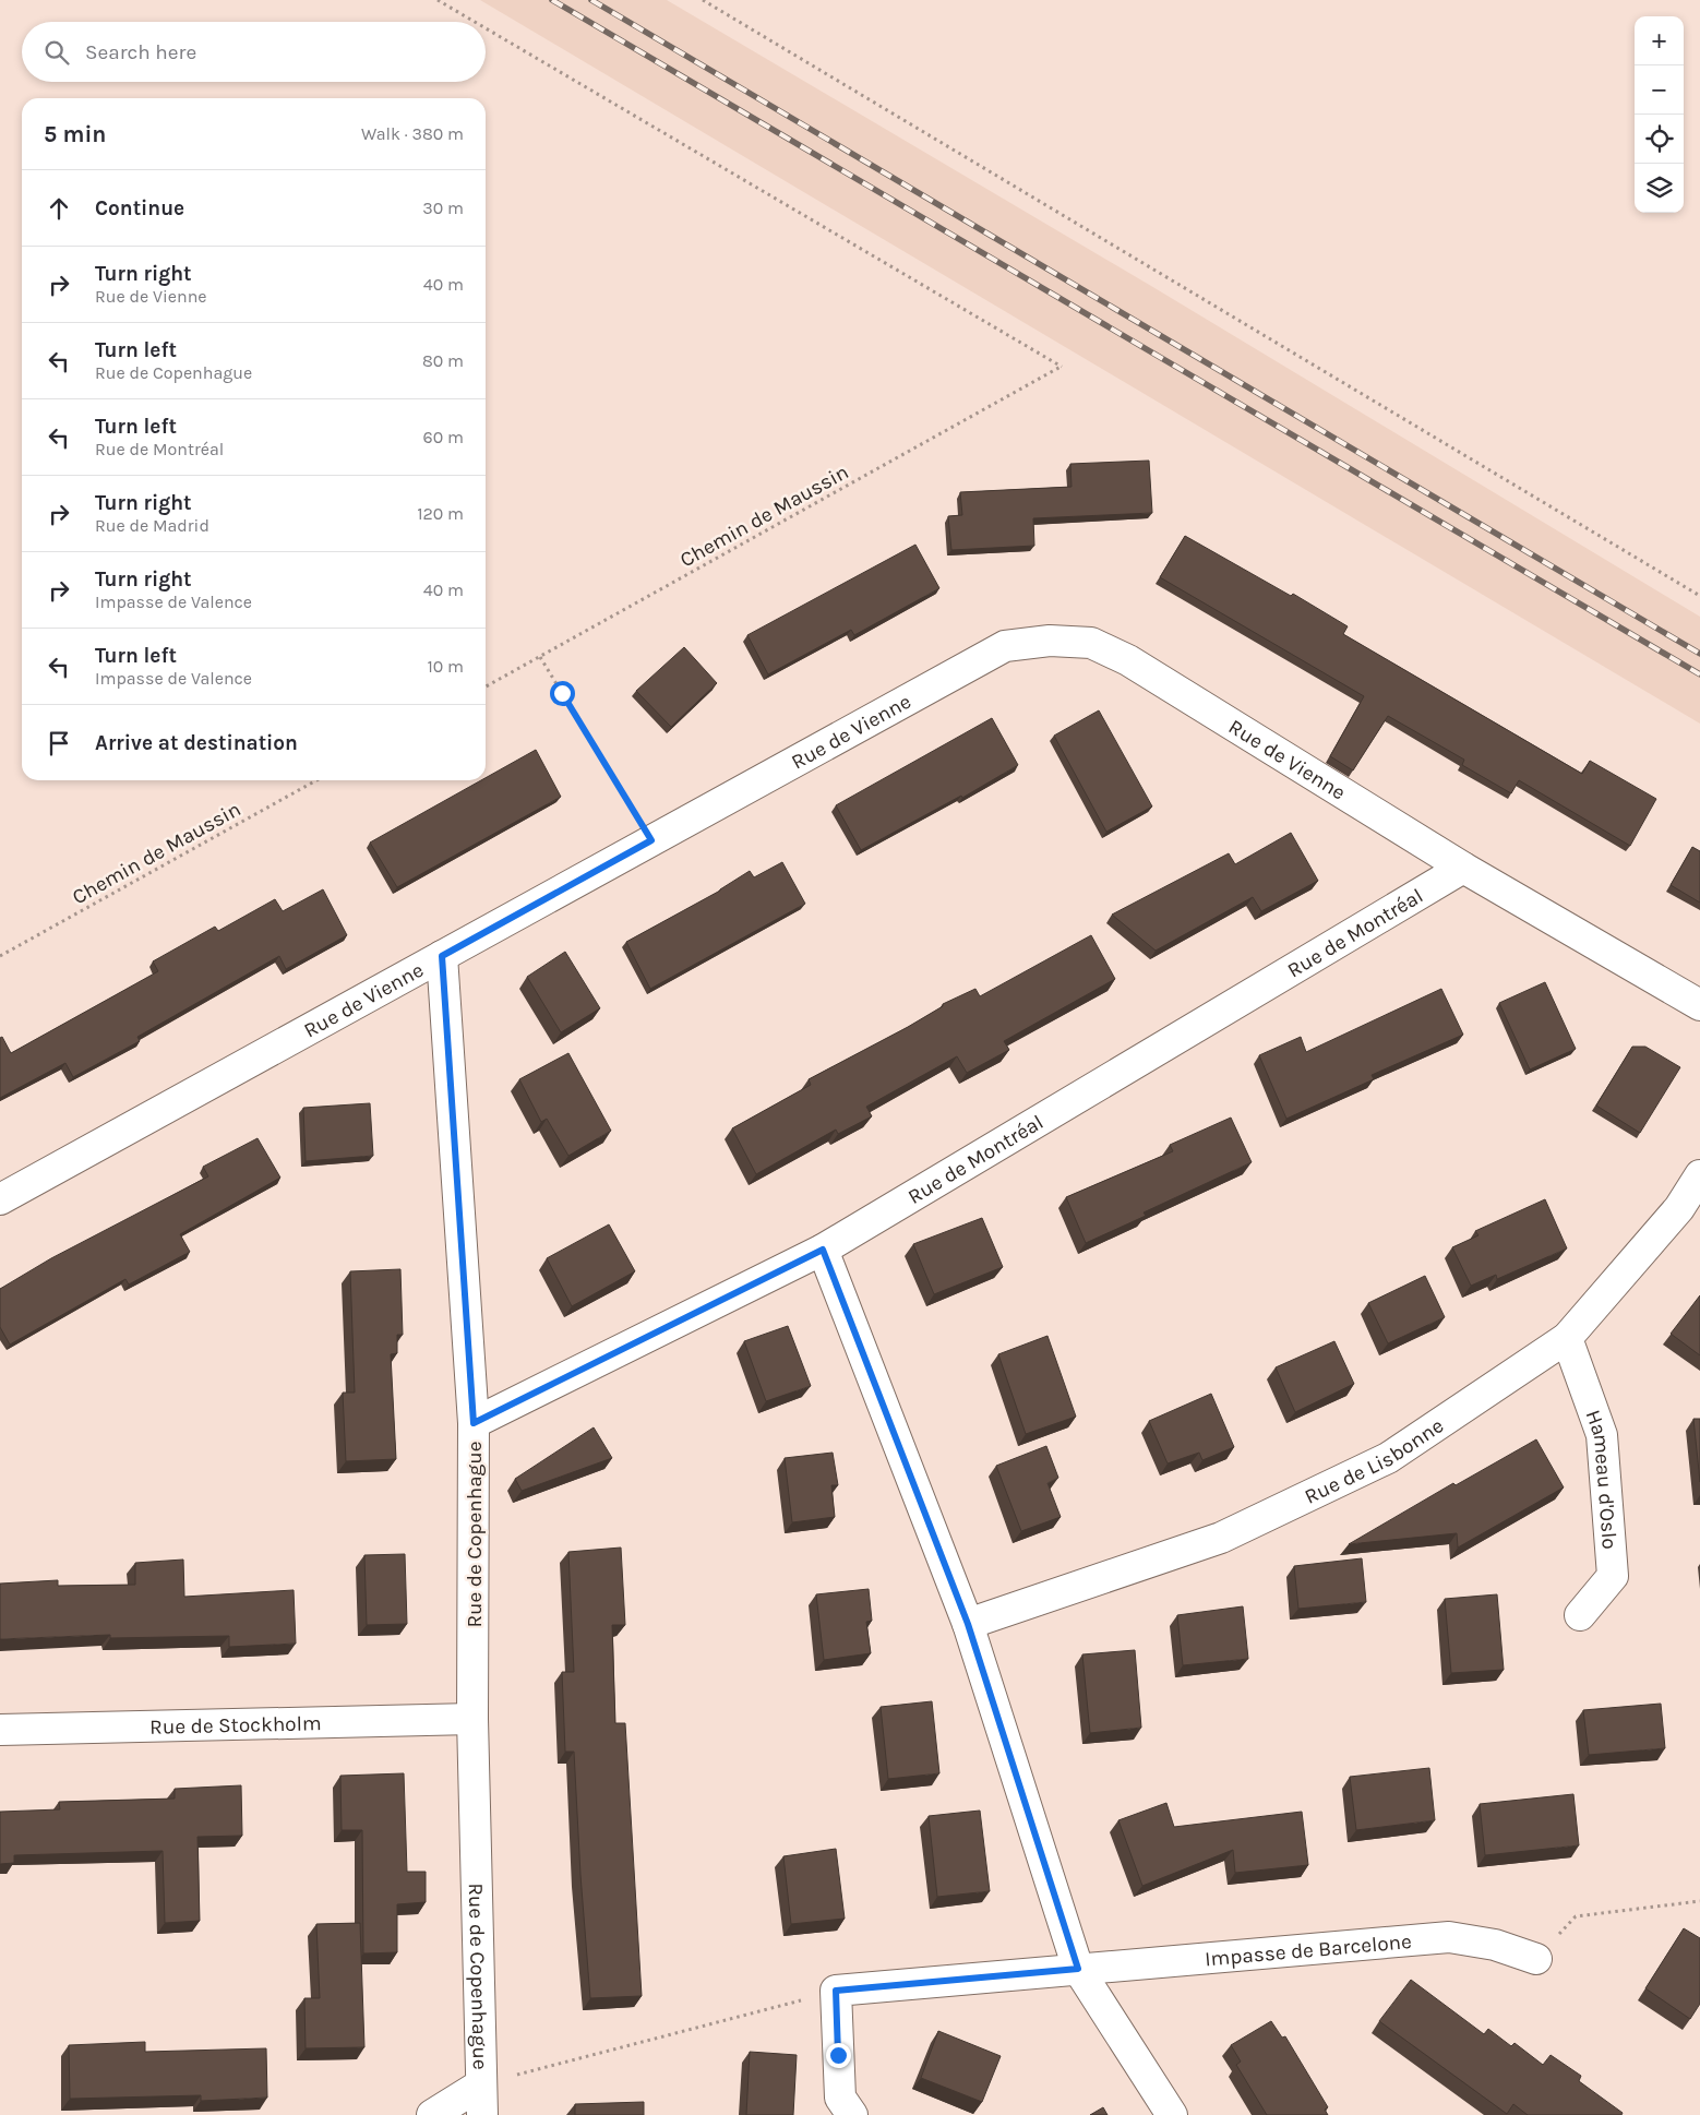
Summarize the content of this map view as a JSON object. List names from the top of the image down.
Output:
{
  "streets": {
    "street": [
      "Rue de Vienne",
      "Rue de Montréal",
      "Rue de Lisbonne",
      "Hameau d'Oslo",
      "Rue de Copenhague",
      "Rue de Stockholm",
      "Impasse de Barcelone"
    ],
    "path": ["Chemin de Maussin"]
  },
  "crossings": [
    ["Rue de Vienne", "Rue de Montréal"],
    ["Rue de Vienne", "Rue de Copenhague"],
    ["Rue de Montréal", "Rue de Copenhague"],
    ["Rue de Lisbonne", "Hameau d'Oslo"],
    ["Rue de Copenhague", "Rue de Stockholm"]
  ],
  "page": {
    "map_buttons": ["+", "−"],
    "search": "Search here",
    "heading": ["5 min", "Walk · 380 m"],
    "list": [
      ["Continue", "30 m"],
      ["Turn right", "Rue de Vienne", "40 m"],
      ["Turn left", "Rue de Copenhague", "80 m"],
      ["Turn left", "Rue de Montréal", "60 m"],
      ["Turn right", "Rue de Madrid", "120 m"],
      ["Turn right", "Impasse de Valence", "40 m"],
      ["Turn left", "Impasse de Valence", "10 m"],
      "Arrive at destination"
    ]
  }
}
